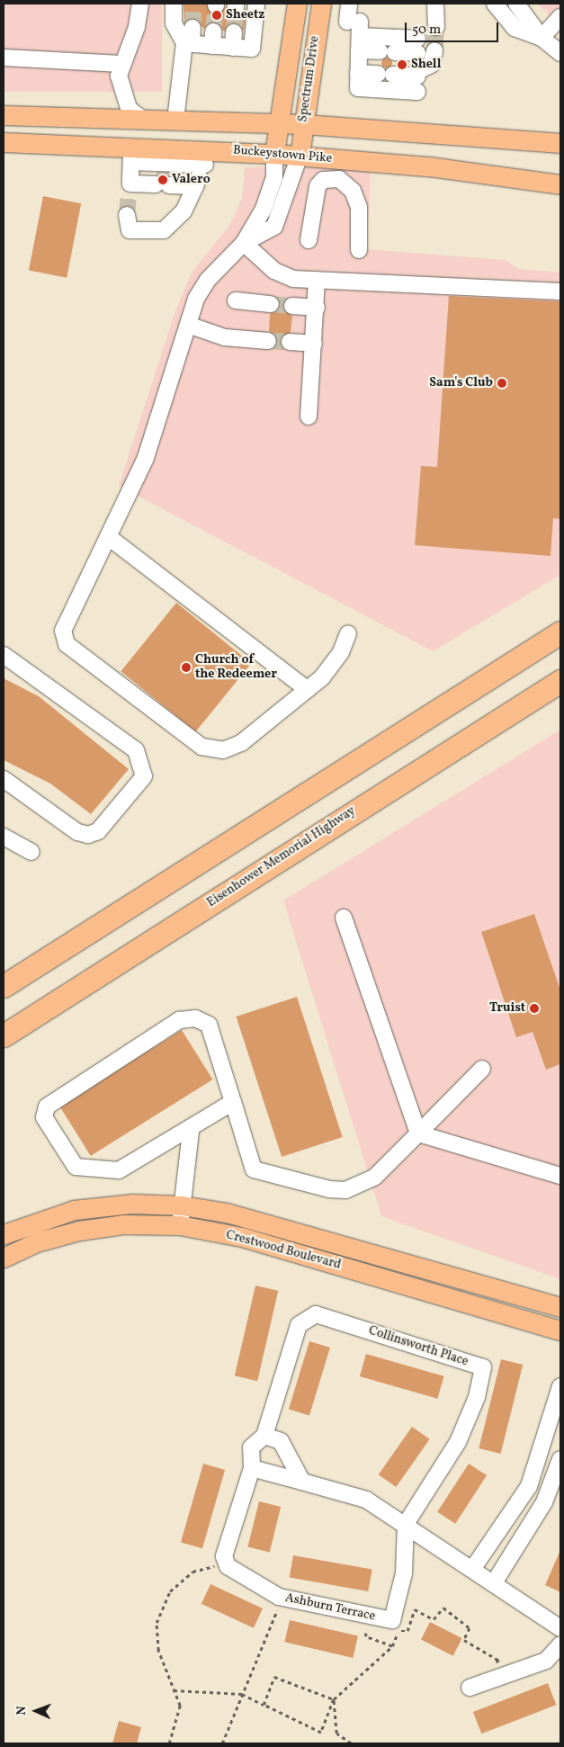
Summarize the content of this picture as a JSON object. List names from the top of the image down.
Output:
{
  "streets": {
    "highway": ["Eisenhower Memorial Highway"],
    "main road": ["Spectrum Drive", "Buckeystown Pike", "Crestwood Boulevard"],
    "street": ["Collinsworth Place", "Ashburn Terrace"]
  },
  "crossings": [
    ["Spectrum Drive", "Buckeystown Pike"],
    ["Collinsworth Place", "Ashburn Terrace"]
  ],
  "places": [
    "Sheetz",
    "Shell",
    "Valero",
    "Sam's Club",
    "Church of the Redeemer",
    "Truist"
  ],
  "scale_bar": "50 m",
  "north": "left"
}
